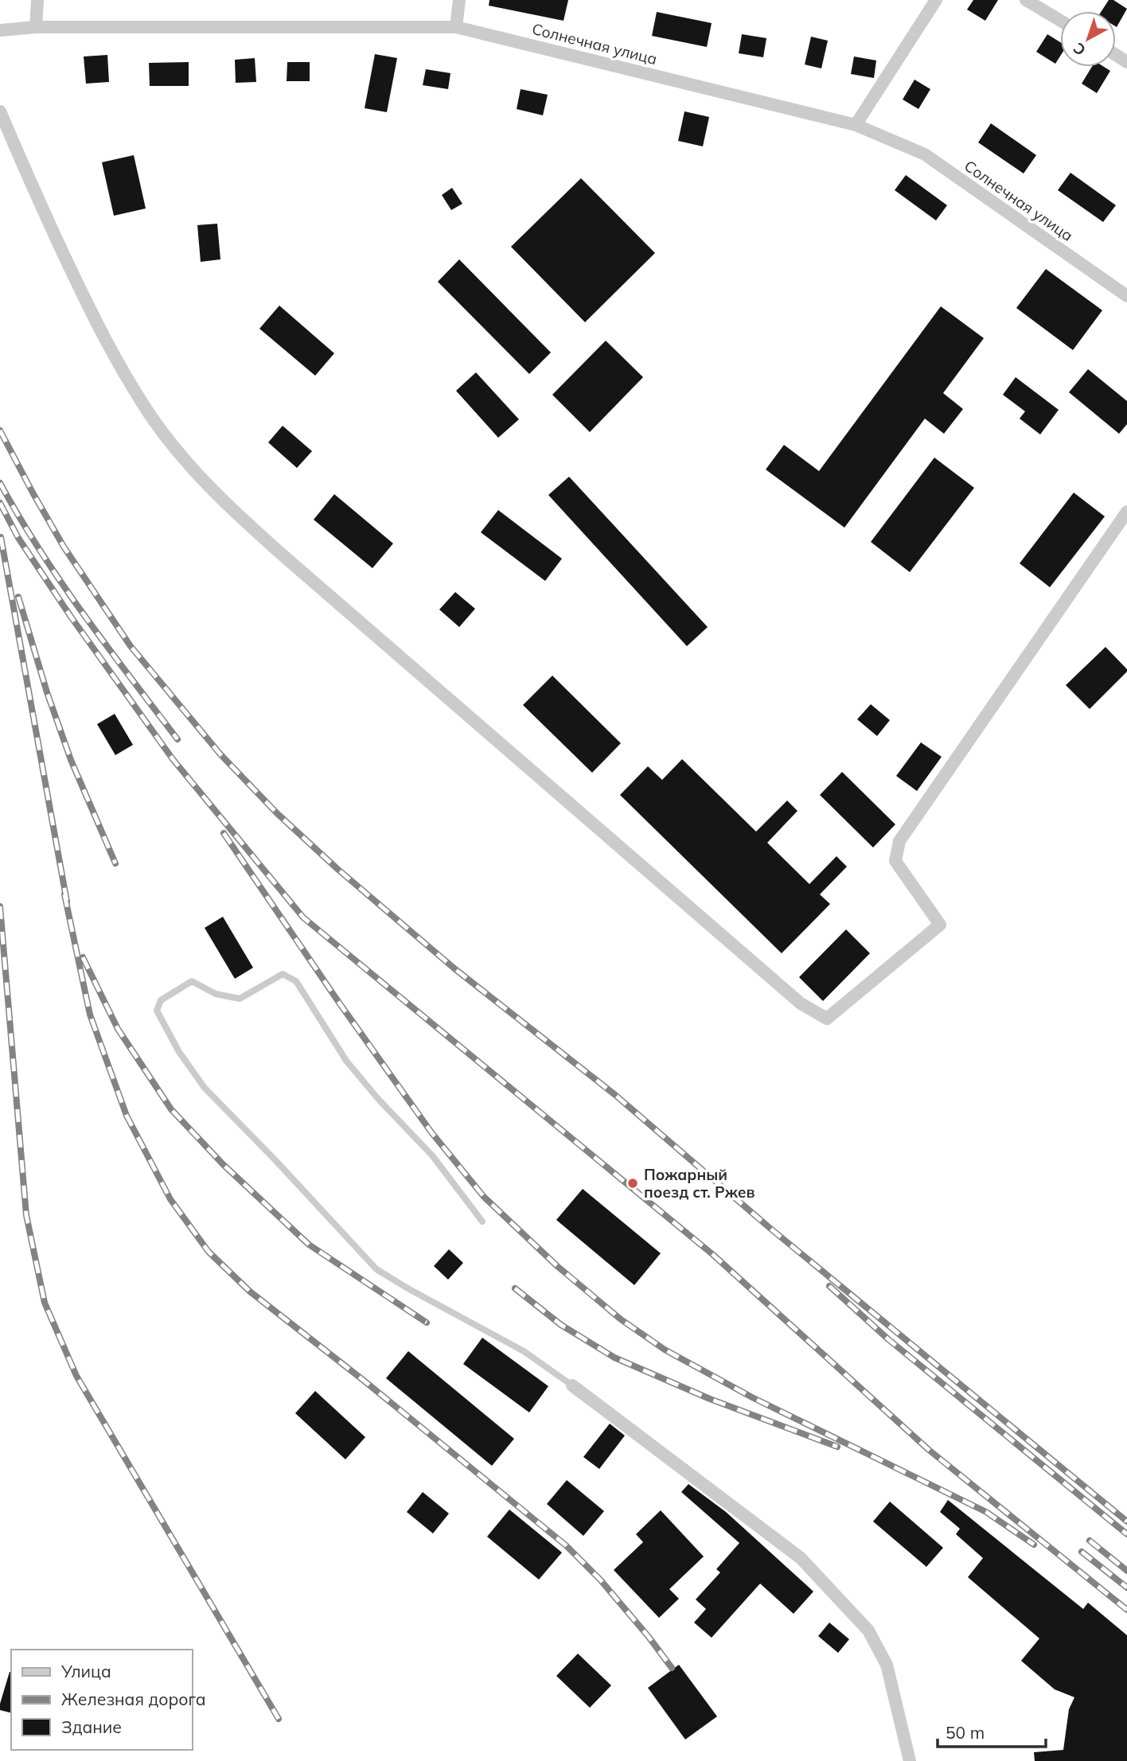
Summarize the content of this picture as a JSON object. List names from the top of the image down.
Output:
{
  "streets": {
    "street": ["Солнечная улица"]
  },
  "places": ["Пожарный поезд ст. Ржев"],
  "legend": ["Улица", "Железная дорога", "Здание"],
  "scale_bar": "50 m",
  "north": "bottom left"
}
